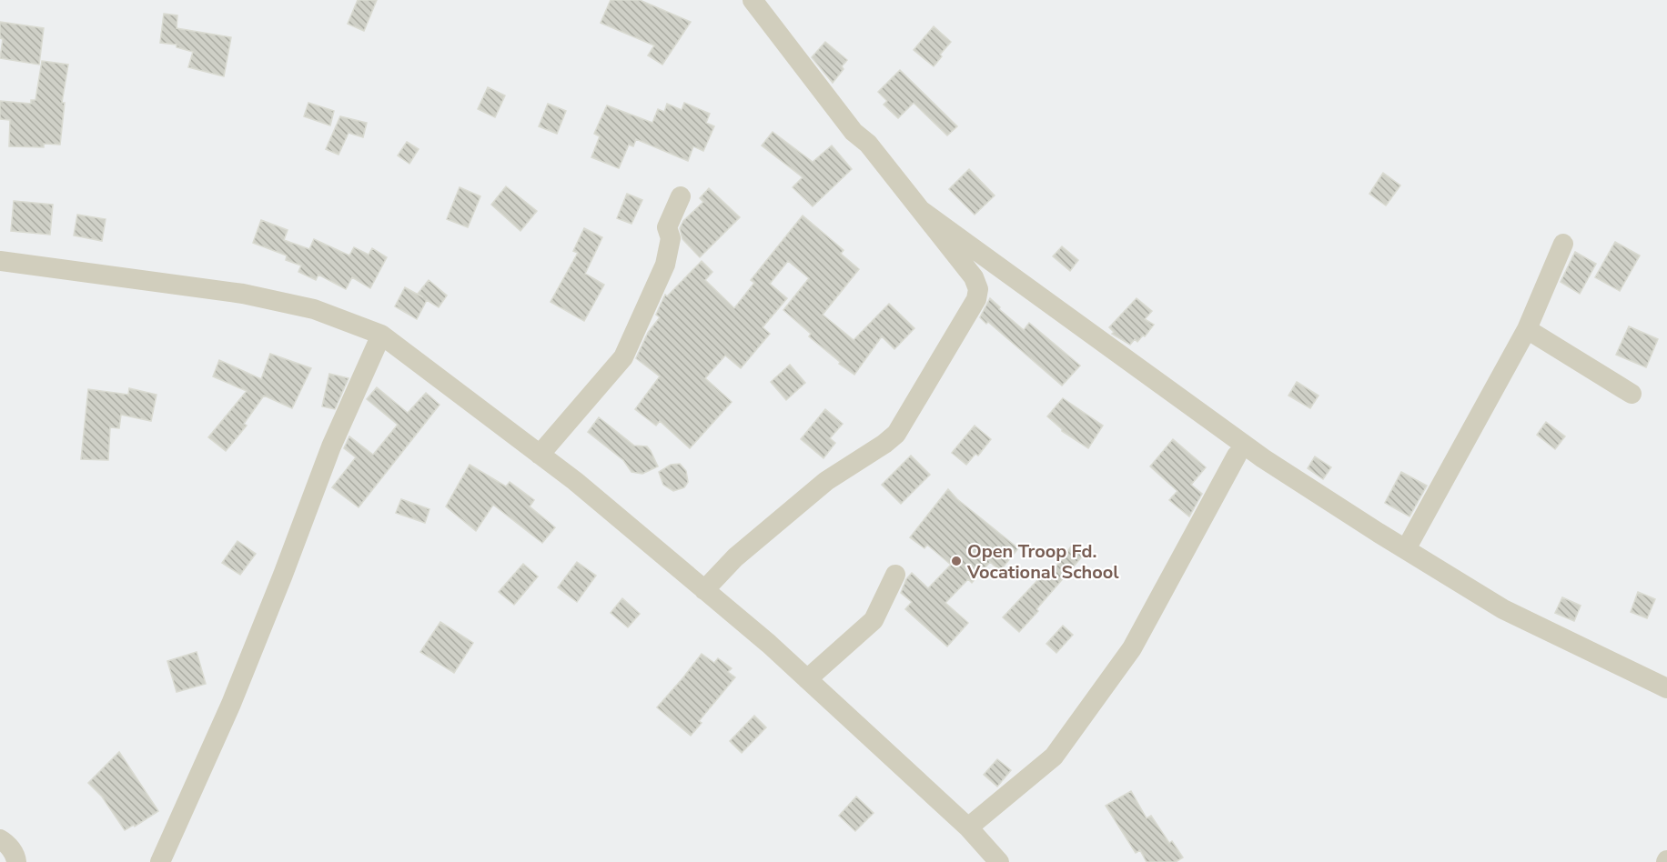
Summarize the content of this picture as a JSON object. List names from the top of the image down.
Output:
{
  "places": ["Open Troop Fd. Vocational School"]
}
